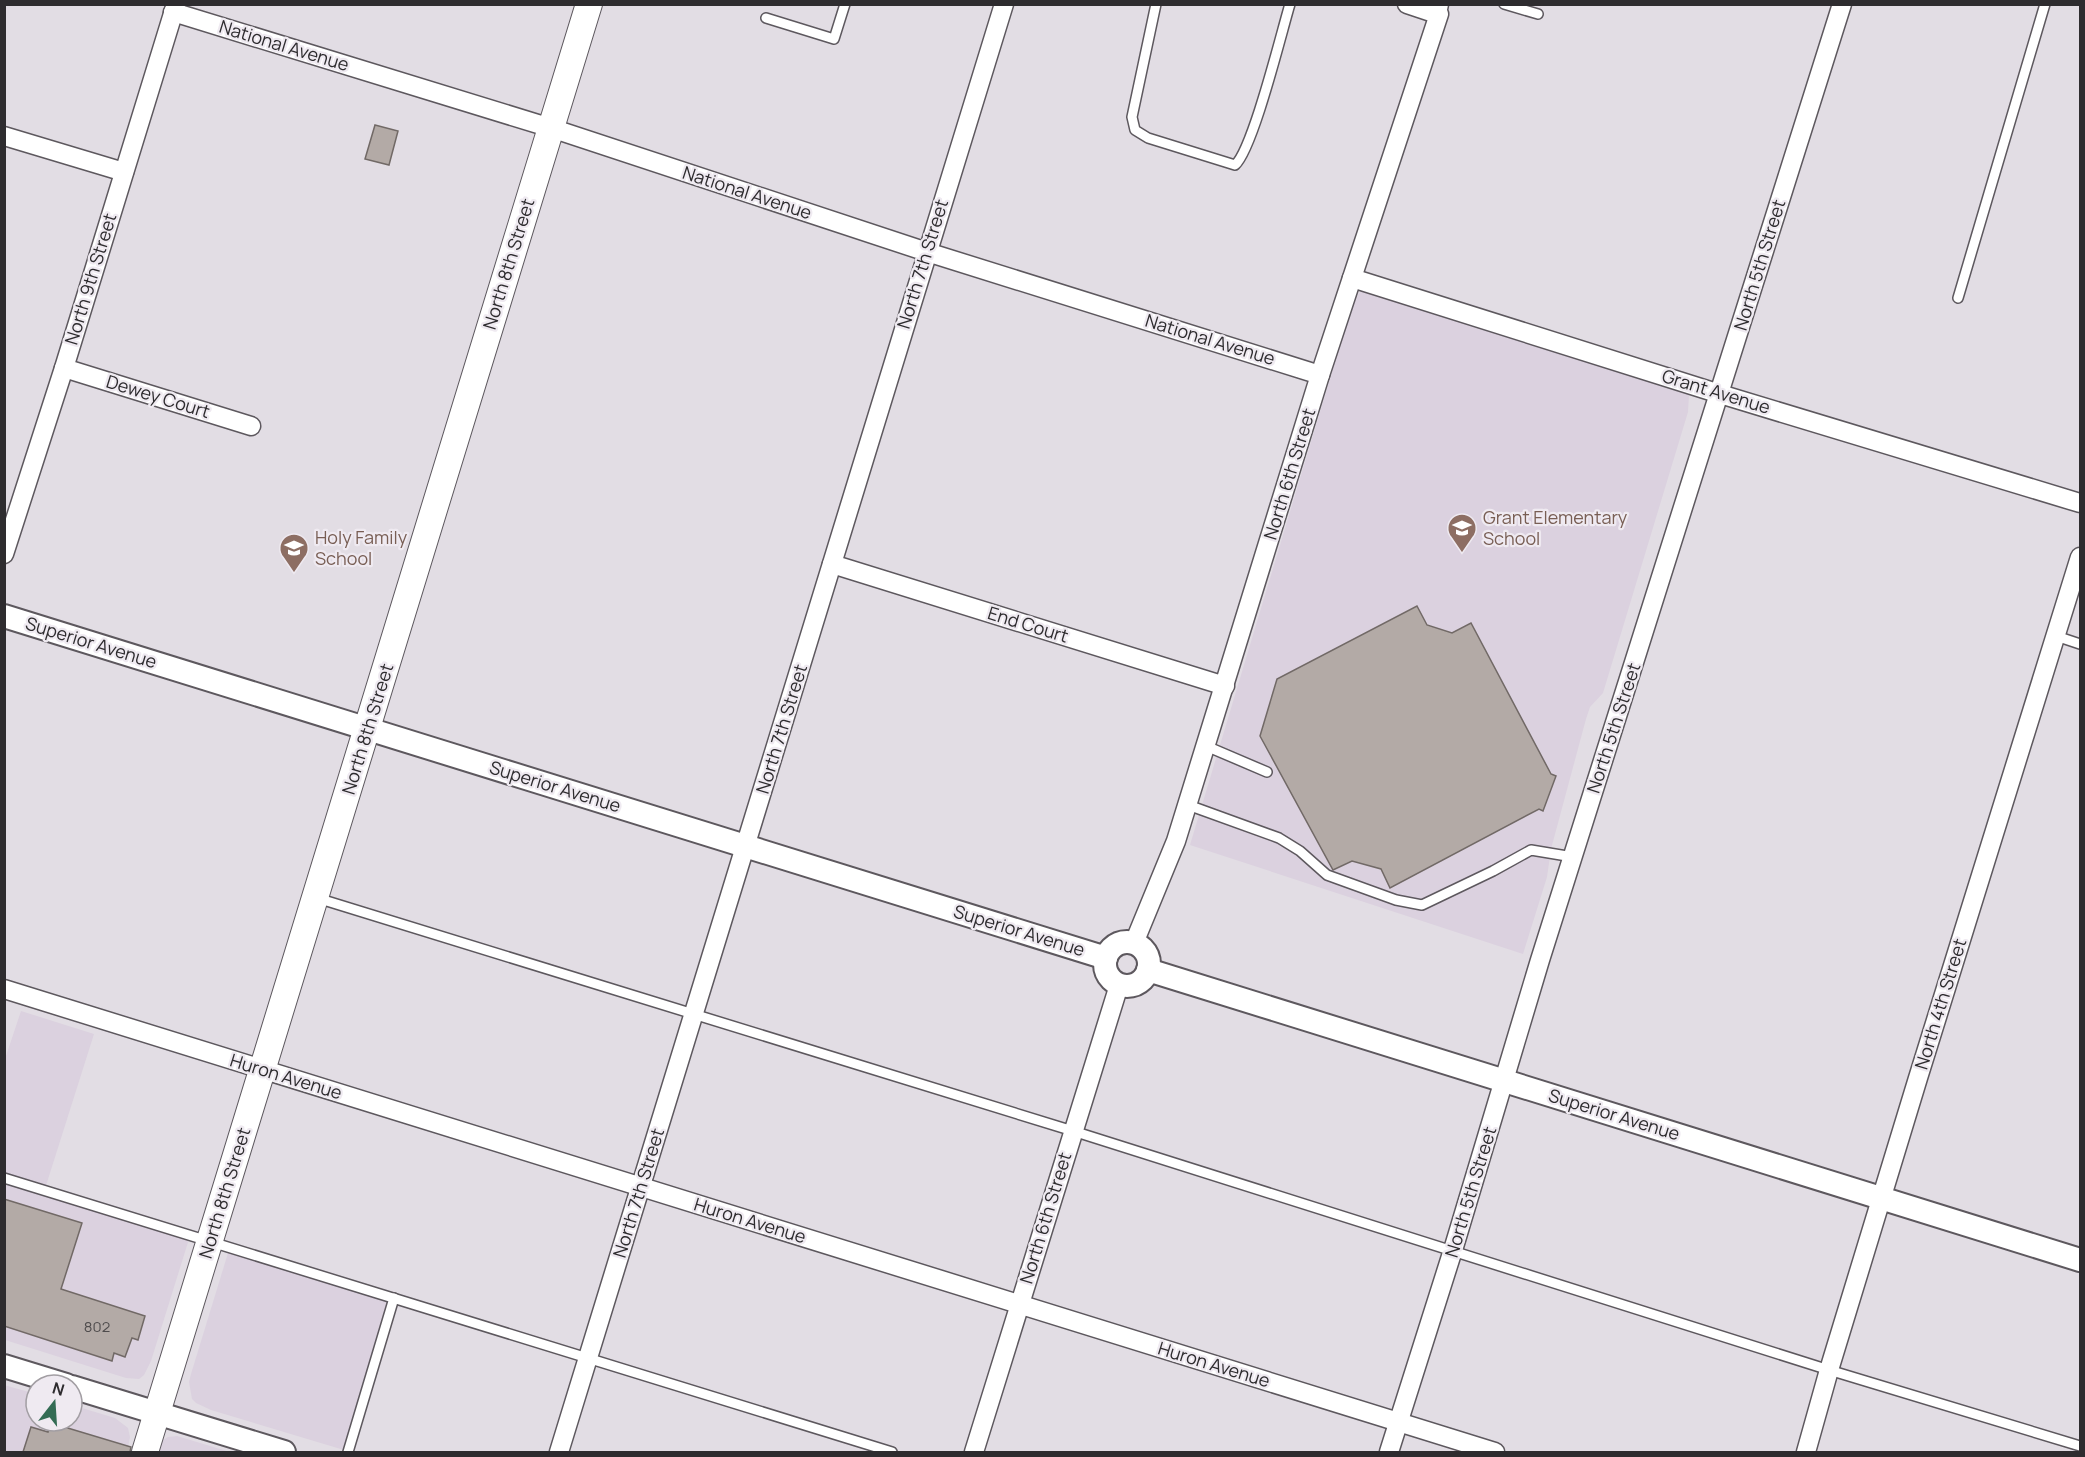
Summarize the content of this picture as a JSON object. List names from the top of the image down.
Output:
{
  "streets": {
    "main road": ["North 8th Street"],
    "street": [
      "National Avenue",
      "North 7th Street",
      "North 5th Street",
      "North 9th Street",
      "Grant Avenue",
      "Dewey Court",
      "North 6th Street",
      "End Court",
      "Superior Avenue",
      "North 4th Street",
      "Huron Avenue"
    ]
  },
  "crossings": [
    ["National Avenue", "North 8th Street"],
    ["National Avenue", "North 7th Street"],
    ["National Avenue", "North 9th Street"],
    ["National Avenue", "North 6th Street"],
    ["North 8th Street", "Superior Avenue"],
    ["North 8th Street", "Huron Avenue"],
    ["North 7th Street", "End Court"],
    ["North 7th Street", "Superior Avenue"],
    ["North 7th Street", "Huron Avenue"],
    ["North 5th Street", "Grant Avenue"],
    ["North 5th Street", "Superior Avenue"],
    ["North 5th Street", "Huron Avenue"],
    ["North 9th Street", "Dewey Court"],
    ["Grant Avenue", "North 6th Street"],
    ["North 6th Street", "End Court"],
    ["North 6th Street", "Superior Avenue"],
    ["North 6th Street", "Huron Avenue"],
    ["Superior Avenue", "North 4th Street"]
  ],
  "places": {
    "school or university": ["Grant Elementary School", "Holy Family School"]
  },
  "house_numbers": ["802"],
  "north": "top"
}
